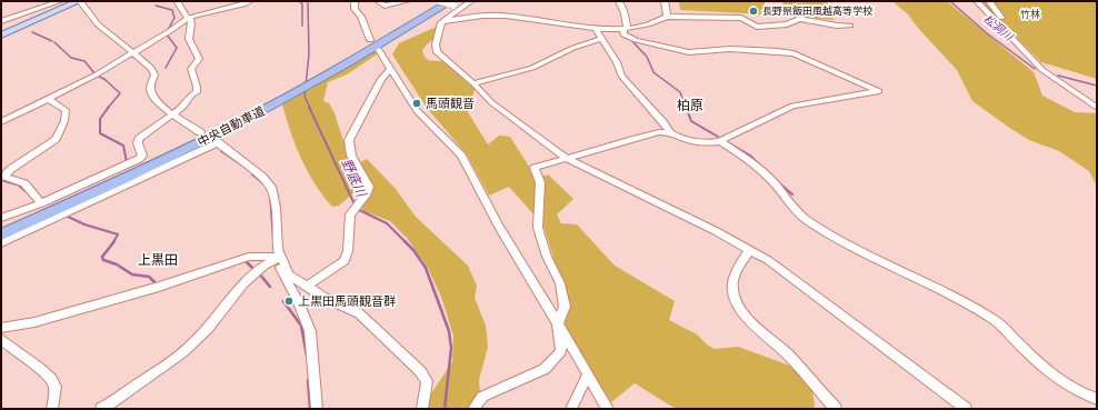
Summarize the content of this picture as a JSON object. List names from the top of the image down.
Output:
{
  "streets": {
    "highway": ["中央自動車道"]
  },
  "districts": ["柏原", "上黒田"],
  "water": ["松洞川", "野底川"],
  "parks": ["竹林"],
  "places": ["長野県飯田風越高等学校", "馬頭観音", "上黒田馬頭観音群"]
}
